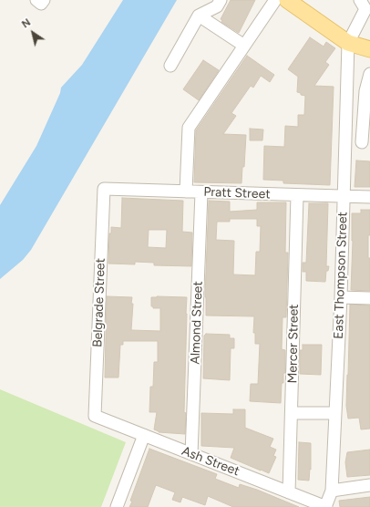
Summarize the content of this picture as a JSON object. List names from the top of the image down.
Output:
{
  "streets": {
    "street": [
      "Pratt Street",
      "East Thompson Street",
      "Belgrade Street",
      "Almond Street",
      "Mercer Street",
      "Ash Street"
    ]
  },
  "crossings": [
    ["Pratt Street", "East Thompson Street"],
    ["Pratt Street", "Belgrade Street"],
    ["Pratt Street", "Almond Street"],
    ["Pratt Street", "Mercer Street"],
    ["East Thompson Street", "Ash Street"],
    ["Belgrade Street", "Ash Street"],
    ["Almond Street", "Ash Street"],
    ["Mercer Street", "Ash Street"]
  ],
  "north": "top left"
}
